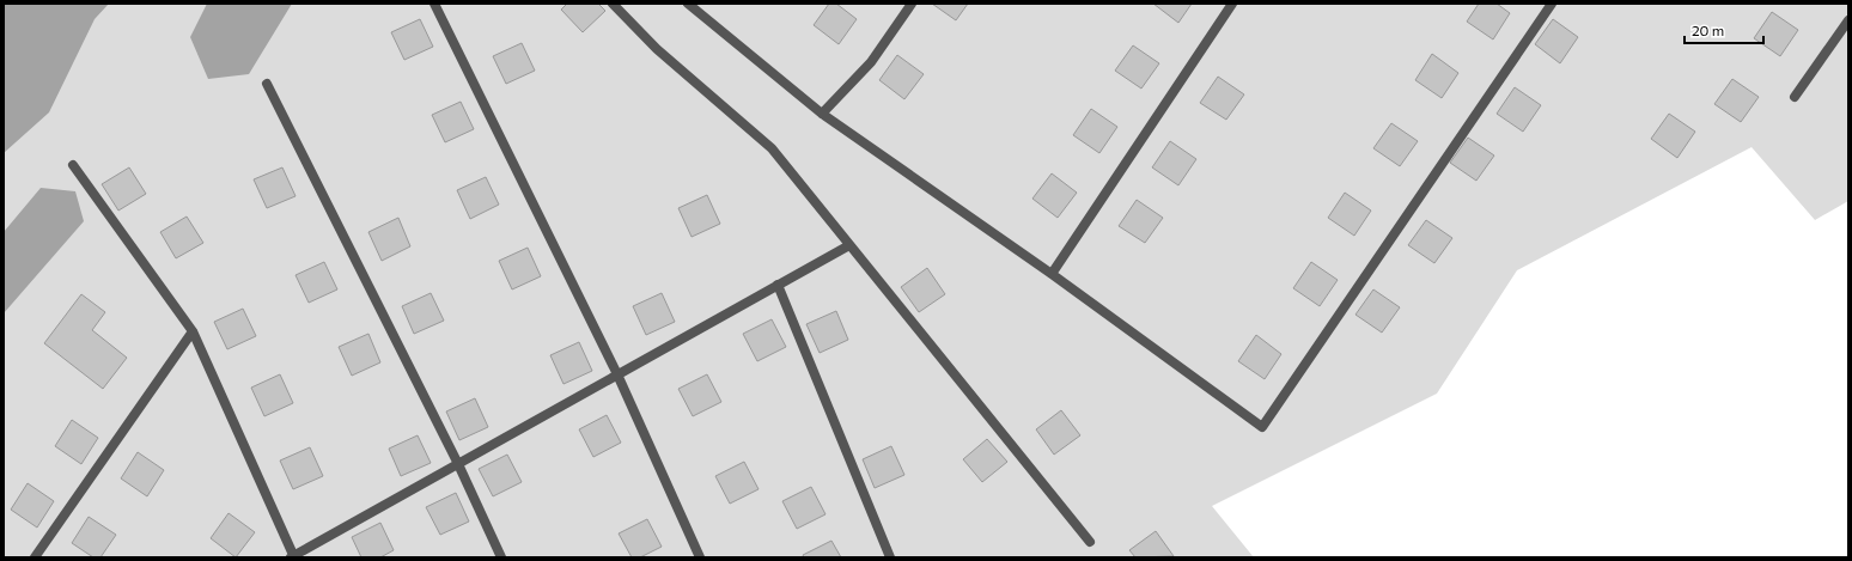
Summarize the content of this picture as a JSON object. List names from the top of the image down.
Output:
{
  "scale_bar": "20 m"
}
